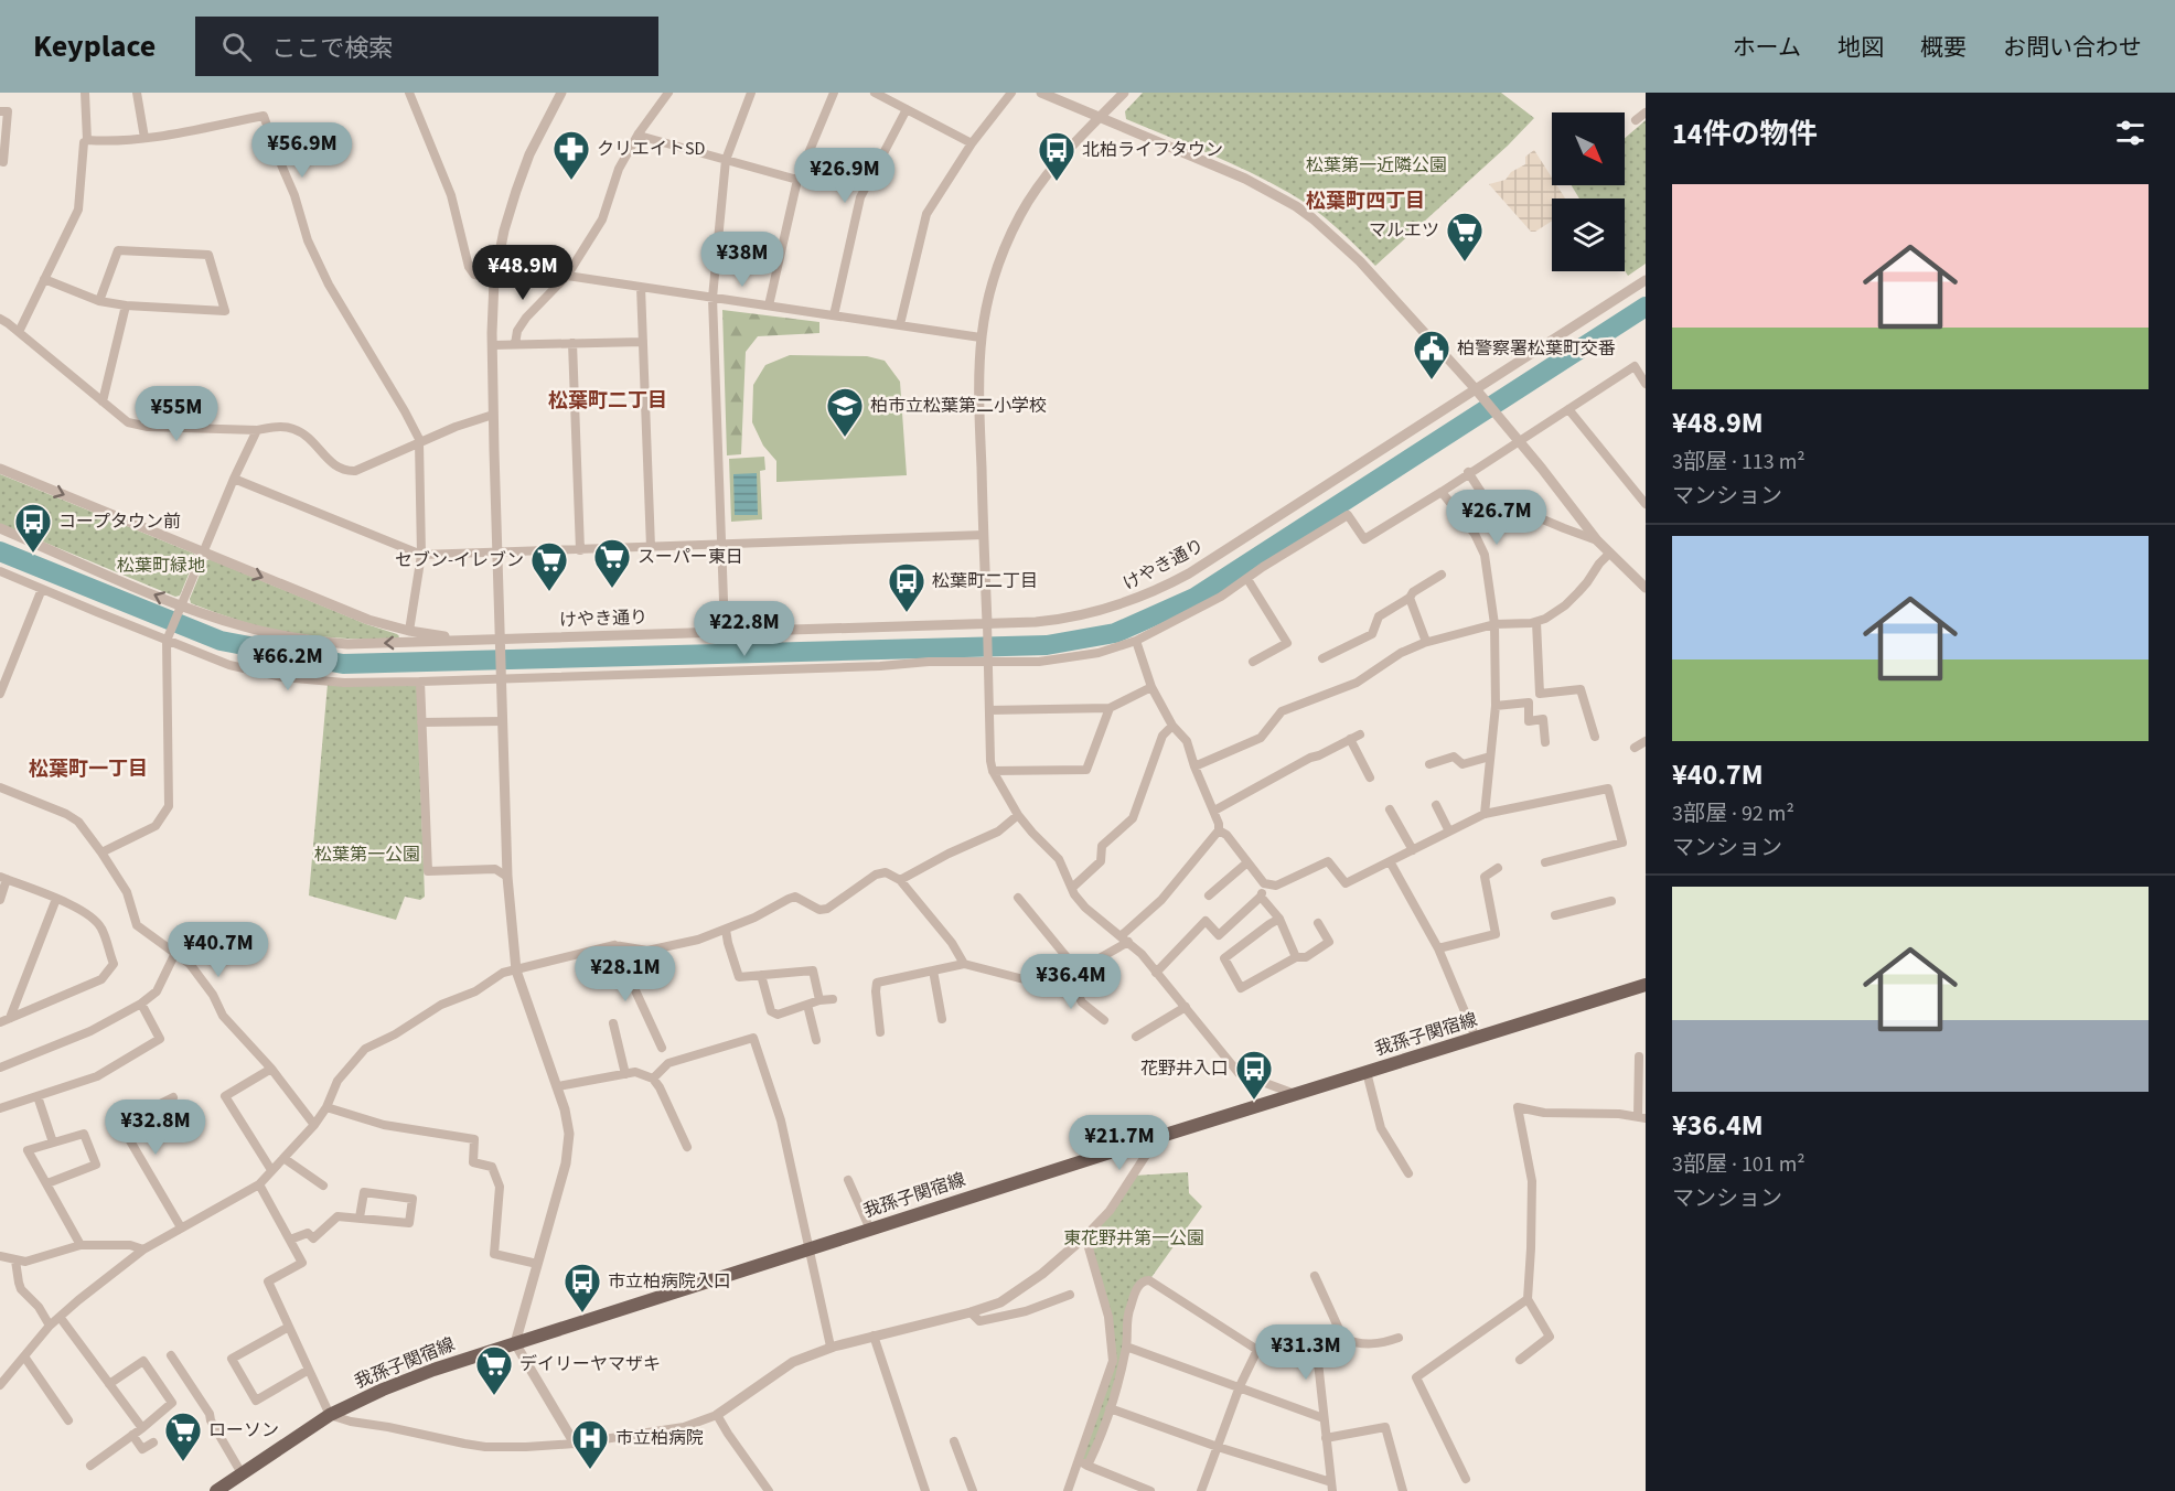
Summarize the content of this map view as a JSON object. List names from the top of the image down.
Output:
{
  "streets": {
    "main road": ["我孫子関宿線"],
    "street": ["けやき通り"]
  },
  "districts": ["松葉町四丁目", "松葉町二丁目", "松葉町一丁目"],
  "parks": [
    "松葉第一近隣公園",
    "松葉町緑地",
    "松葉第一公園",
    "東花野井第一公園"
  ],
  "places": {
    "pharmacy": ["クリエイトSD"],
    "bus stop": [
      "北柏ライフタウン",
      "コープタウン前",
      "松葉町二丁目",
      "花野井入口",
      "市立柏病院入口"
    ],
    "supermarket": [
      "マルエツ",
      "スーパー東日",
      "セブン-イレブン",
      "デイリーヤマザキ",
      "ローソン"
    ],
    "public building": ["柏警察署松葉町交番"],
    "school or university": ["柏市立松葉第二小学校"],
    "hospital": ["市立柏病院"]
  },
  "north": "bottom right",
  "page": {
    "header": "Keyplace",
    "search": "ここで検索",
    "nav": [
      "ホーム",
      "地図",
      "概要",
      "お問い合わせ"
    ],
    "heading": "14件の物件",
    "price": [
      "¥56.9M",
      "¥26.9M",
      "¥38M",
      "¥48.9M",
      "¥55M",
      "¥26.7M",
      "¥22.8M",
      "¥66.2M",
      "¥40.7M",
      "¥28.1M",
      "¥36.4M",
      "¥32.8M",
      "¥21.7M",
      "¥31.3M"
    ],
    "list": [
      {
        "name": "¥48.9M",
        "note": "3部屋 · 113 m² · マンション"
      },
      {
        "name": "¥40.7M",
        "note": "3部屋 · 92 m² · マンション"
      },
      {
        "name": "¥36.4M",
        "note": "3部屋 · 101 m² · マンション"
      }
    ]
  }
}
